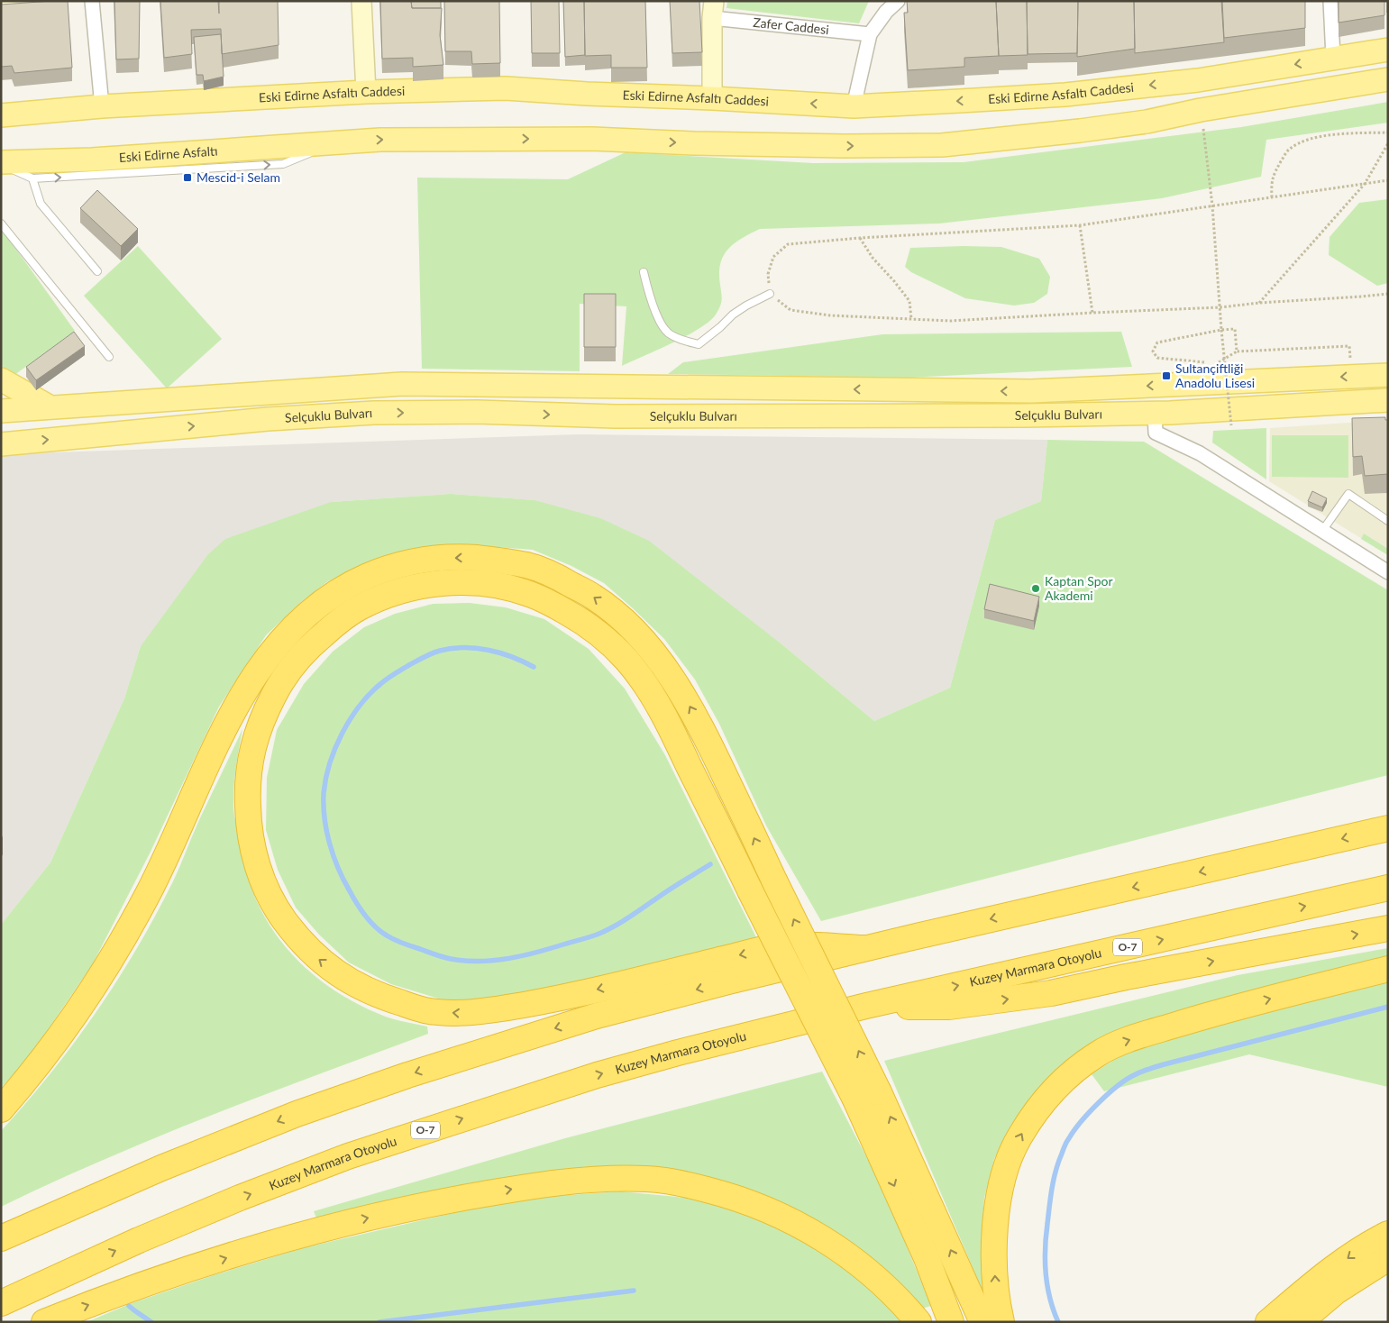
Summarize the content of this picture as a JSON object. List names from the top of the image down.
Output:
{
  "streets": {
    "highway": ["O-7", "Kuzey Marmara Otoyolu"],
    "main road": ["Eski Edirne Asfaltı Caddesi", "Eski Edirne Asfaltı", "Selçuklu Bulvarı"],
    "street": ["Zafer Caddesi"]
  },
  "places": {
    "transit": ["Mescid-i Selam", "Sultançiftliği Anadolu Lisesi"],
    "other": ["Kaptan Spor Akademi"]
  }
}
